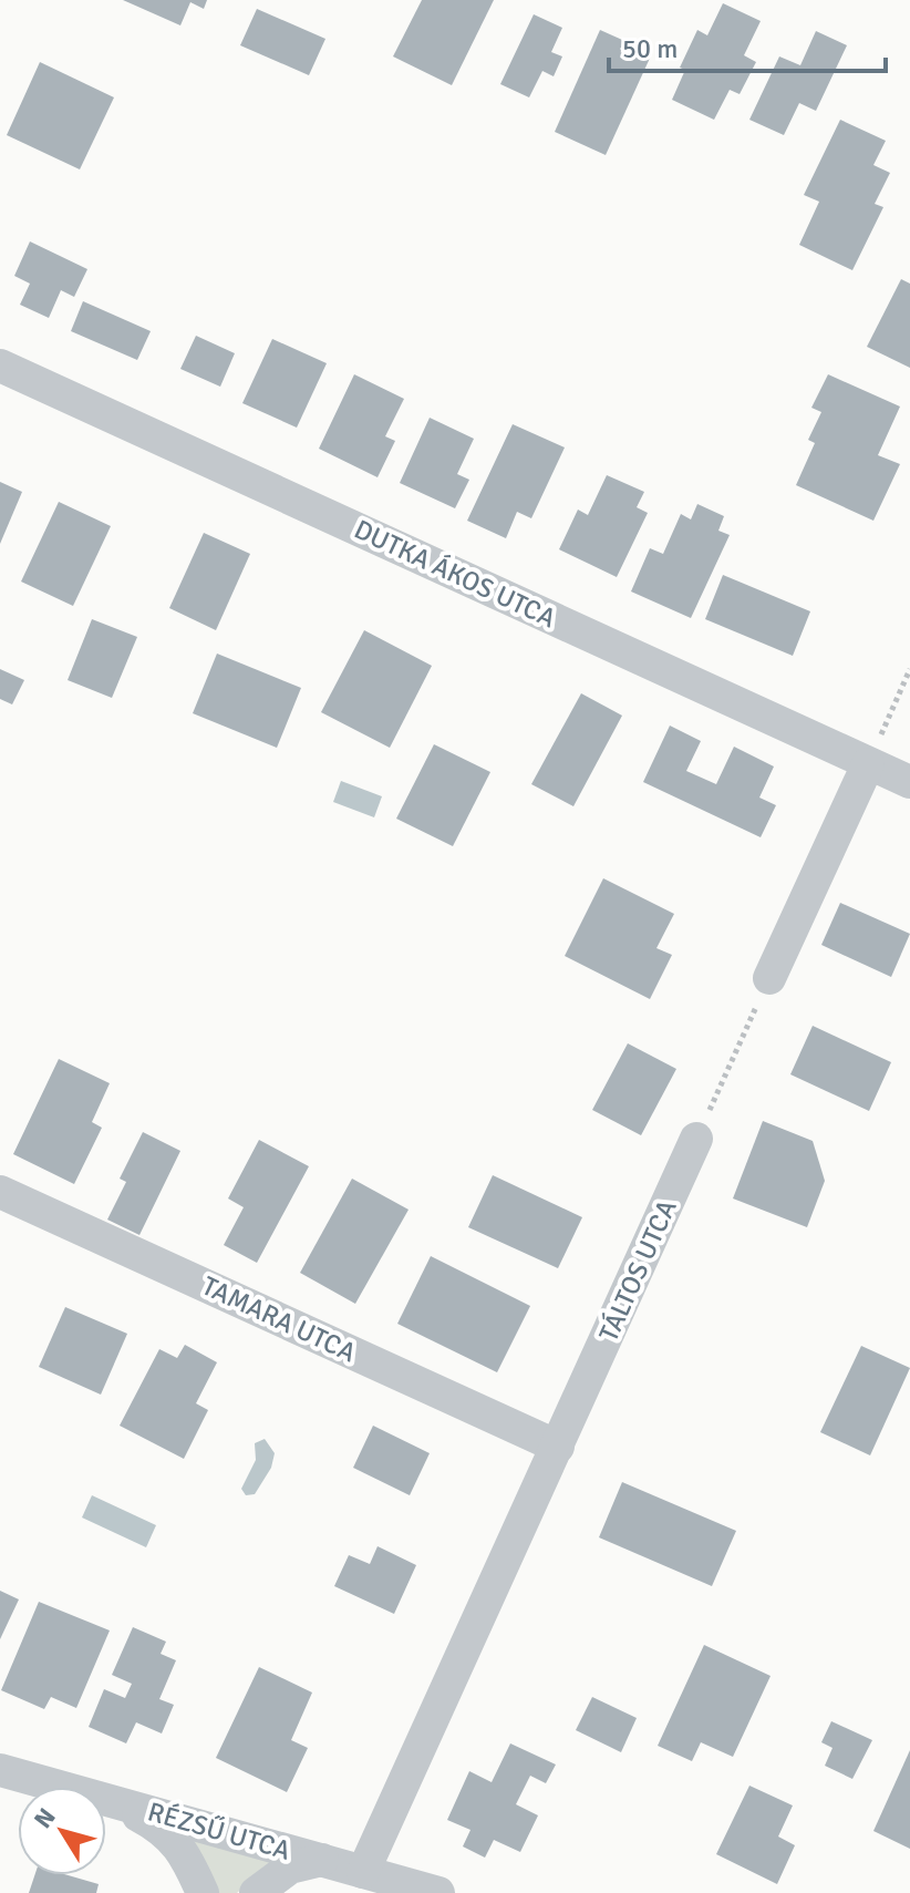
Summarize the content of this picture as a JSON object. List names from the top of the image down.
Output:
{
  "streets": {
    "street": [
      "DUTKA ÁKOS UTCA",
      "TÁLTOS UTCA",
      "TAMARA UTCA",
      "RÉZSŰ UTCA"
    ]
  },
  "crossings": [
    ["TÁLTOS UTCA", "TAMARA UTCA"],
    ["TÁLTOS UTCA", "RÉZSŰ UTCA"]
  ],
  "scale_bar": "50 m",
  "north": "top left"
}
